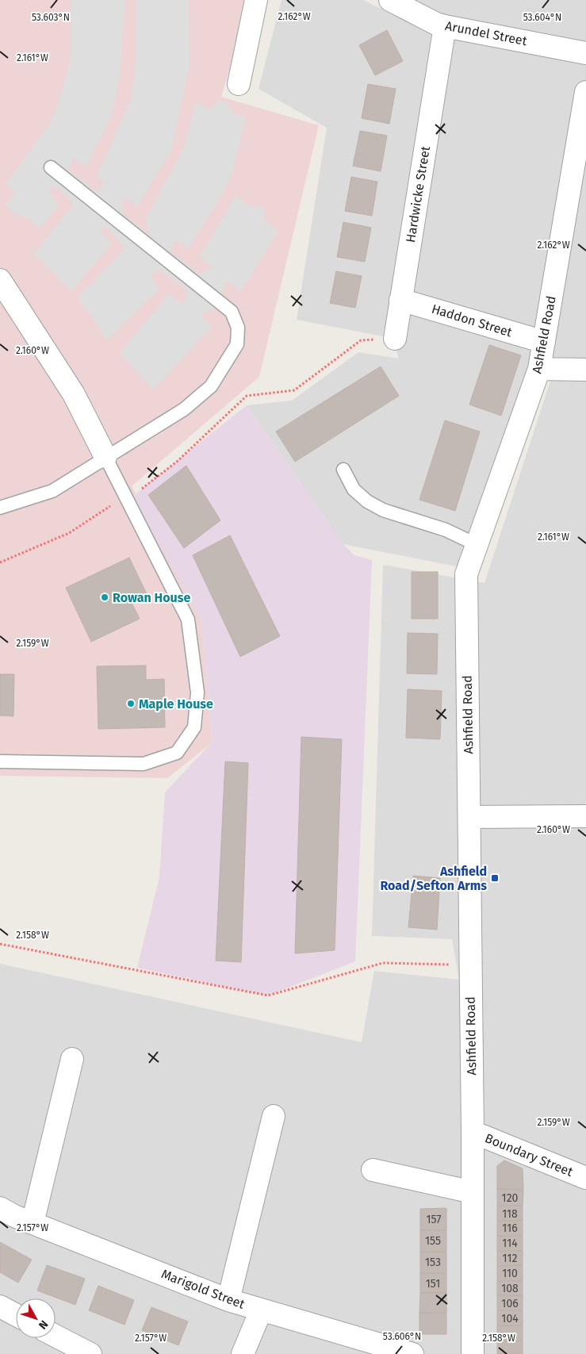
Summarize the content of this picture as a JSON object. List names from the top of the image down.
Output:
{
  "streets": {
    "street": [
      "Arundel Street",
      "Hardwicke Street",
      "Haddon Street",
      "Ashfield Road",
      "Boundary Street",
      "Marigold Street"
    ]
  },
  "crossings": [
    ["Arundel Street", "Hardwicke Street"],
    ["Hardwicke Street", "Haddon Street"],
    ["Haddon Street", "Ashfield Road"],
    ["Ashfield Road", "Boundary Street"]
  ],
  "places": {
    "other": ["Rowan House", "Maple House"],
    "transit": ["Ashfield Road/Sefton Arms"]
  },
  "house_numbers": [
    "120",
    "118",
    "157",
    "116",
    "155",
    "114",
    "112",
    "153",
    "110",
    "151",
    "108",
    "106",
    "104"
  ],
  "north": "bottom right",
  "coordinates": [
    "2.162°W",
    "53.603°N",
    "53.604°N",
    "2.161°W",
    "2.160°W",
    "2.159°W",
    "2.158°W",
    "2.157°W",
    "53.606°N"
  ]
}
